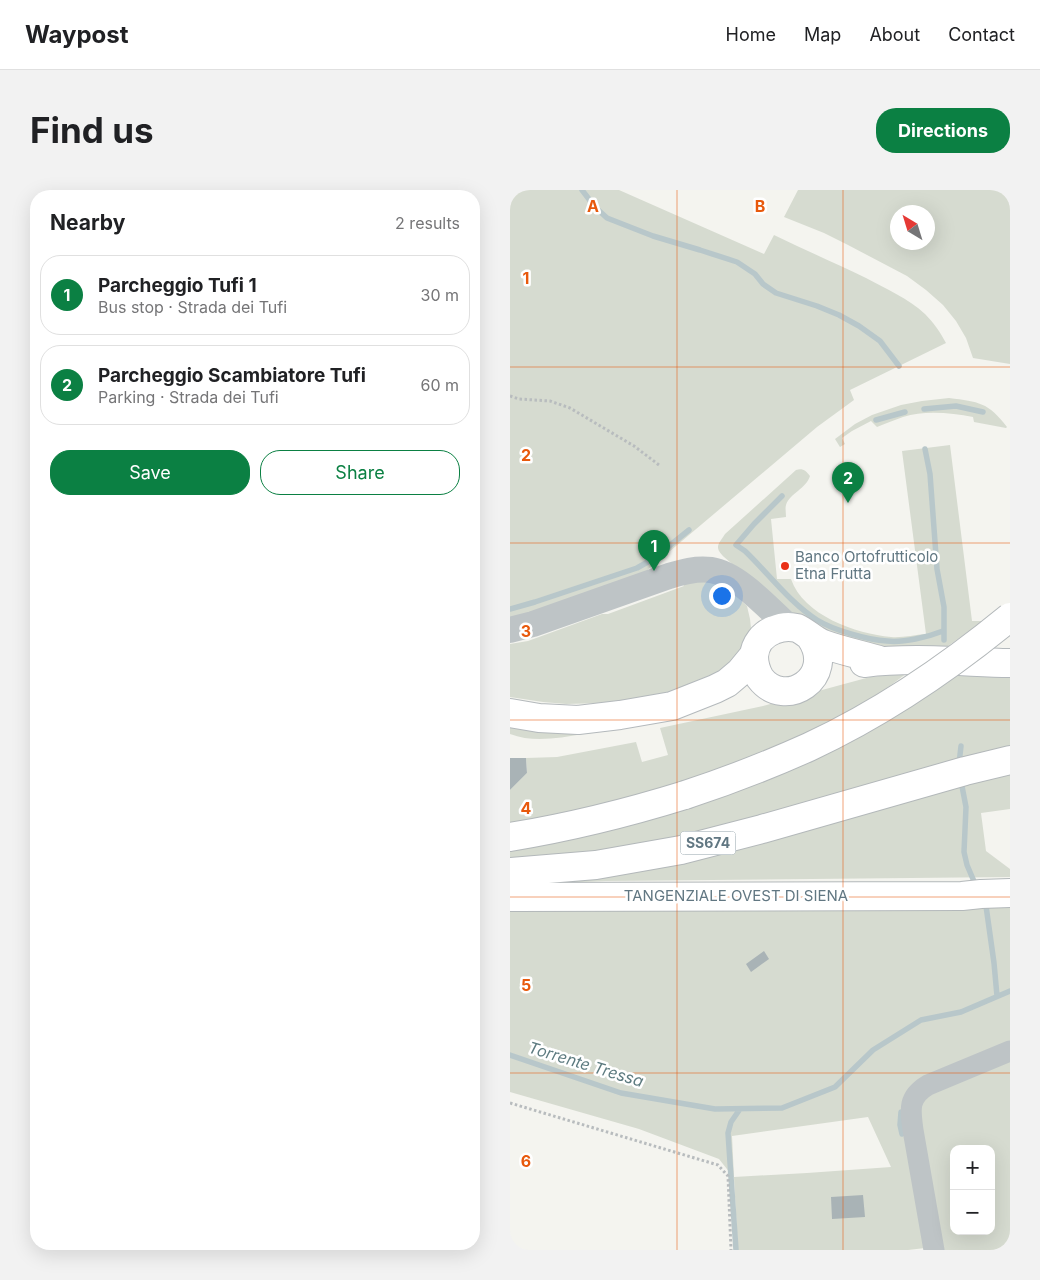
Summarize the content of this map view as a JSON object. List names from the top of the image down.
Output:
{
  "streets": {
    "main road": ["SS674", "TANGENZIALE OVEST DI SIENA"]
  },
  "water": ["Torrente Tressa"],
  "places": ["Banco Ortofrutticolo Etna Frutta"],
  "north": "top left",
  "page": {
    "header": "Waypost",
    "nav": [
      "Home",
      "Map",
      "About",
      "Contact"
    ],
    "buttons": [
      "Directions",
      ["Save", "Share"]
    ],
    "title": "Find us",
    "heading": ["Nearby", "2 results"],
    "list": [
      {
        "mark": "1",
        "name": "Parcheggio Tufi 1",
        "note": "Bus stop · Strada dei Tufi",
        "value": "30 m"
      },
      {
        "mark": "2",
        "name": "Parcheggio Scambiatore Tufi",
        "note": "Parking · Strada dei Tufi",
        "value": "60 m"
      }
    ],
    "pins": ["2", "1"],
    "map_buttons": ["+", "−"]
  },
  "grid": {
    "columns": ["A", "B"],
    "rows": [
      "1",
      "2",
      "3",
      "4",
      "5",
      "6"
    ]
  }
}
